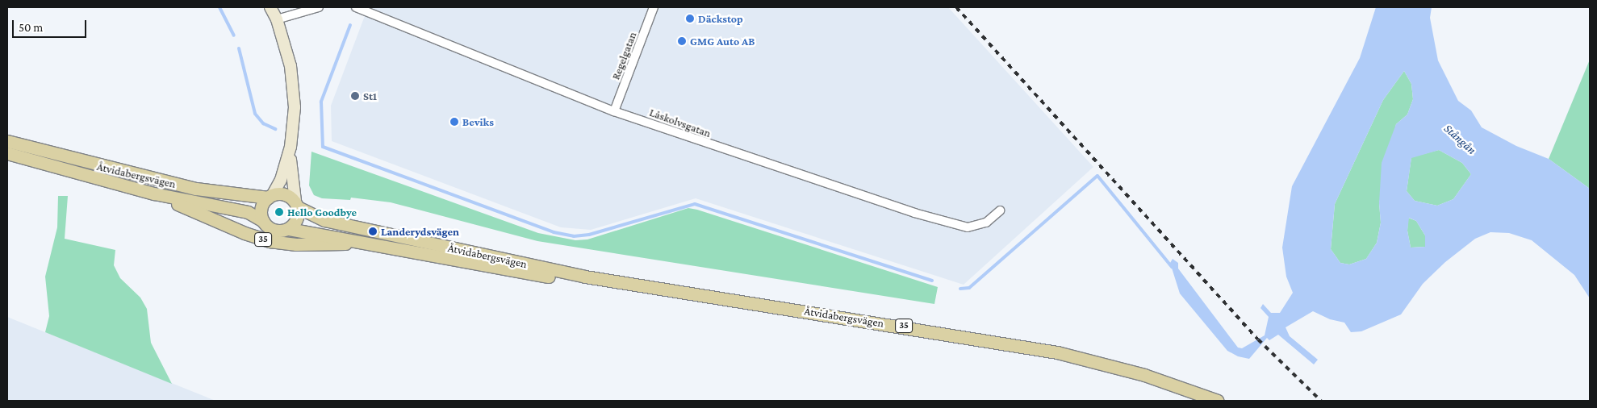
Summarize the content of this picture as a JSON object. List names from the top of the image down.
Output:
{
  "streets": {
    "main road": ["Åtvidabergsvägen", "35"],
    "street": ["Regelgatan", "Låskolvsgatan"]
  },
  "crossings": [
    ["Regelgatan", "Låskolvsgatan"],
    ["Åtvidabergsvägen", "35"]
  ],
  "water": ["Stångån"],
  "places": [
    "Däckstop",
    "GMG Auto AB",
    "St1",
    "Beviks",
    "Hello Goodbye",
    "Landerydsvägen"
  ],
  "scale_bar": "50 m"
}
